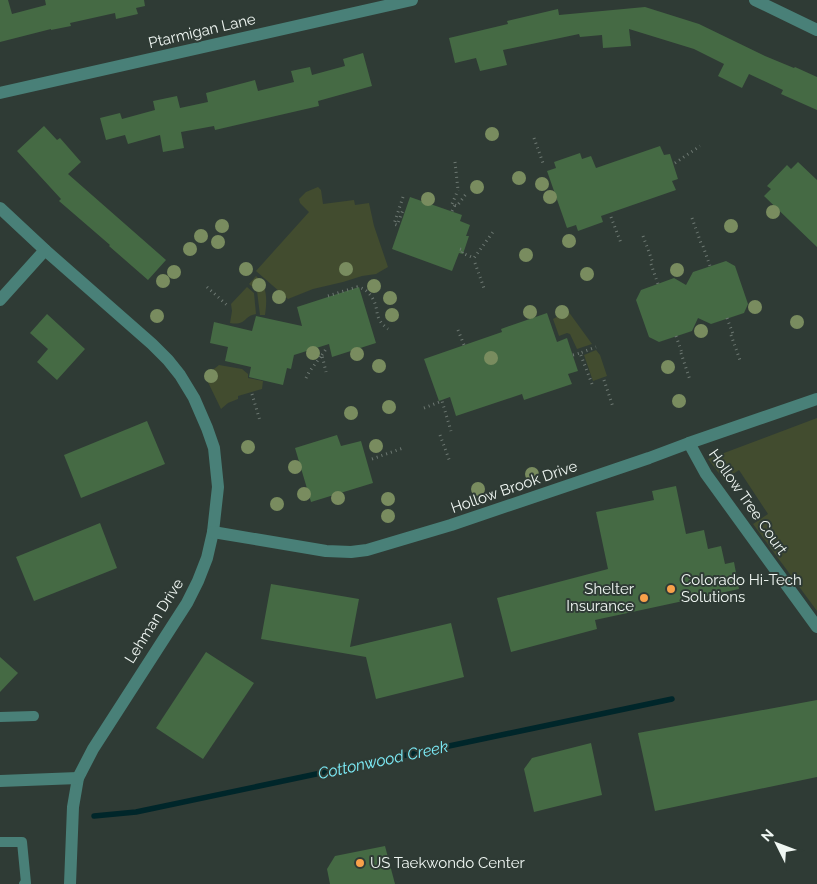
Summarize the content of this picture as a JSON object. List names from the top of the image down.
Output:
{
  "streets": {
    "street": [
      "Ptarmigan Lane",
      "Hollow Brook Drive",
      "Hollow Tree Court",
      "Lehman Drive"
    ]
  },
  "crossings": [
    ["Hollow Brook Drive", "Hollow Tree Court"],
    ["Hollow Brook Drive", "Lehman Drive"]
  ],
  "water": ["Cottonwood Creek"],
  "places": ["Colorado Hi-Tech Solutions", "Shelter Insurance", "US Taekwondo Center"],
  "north": "top left"
}
